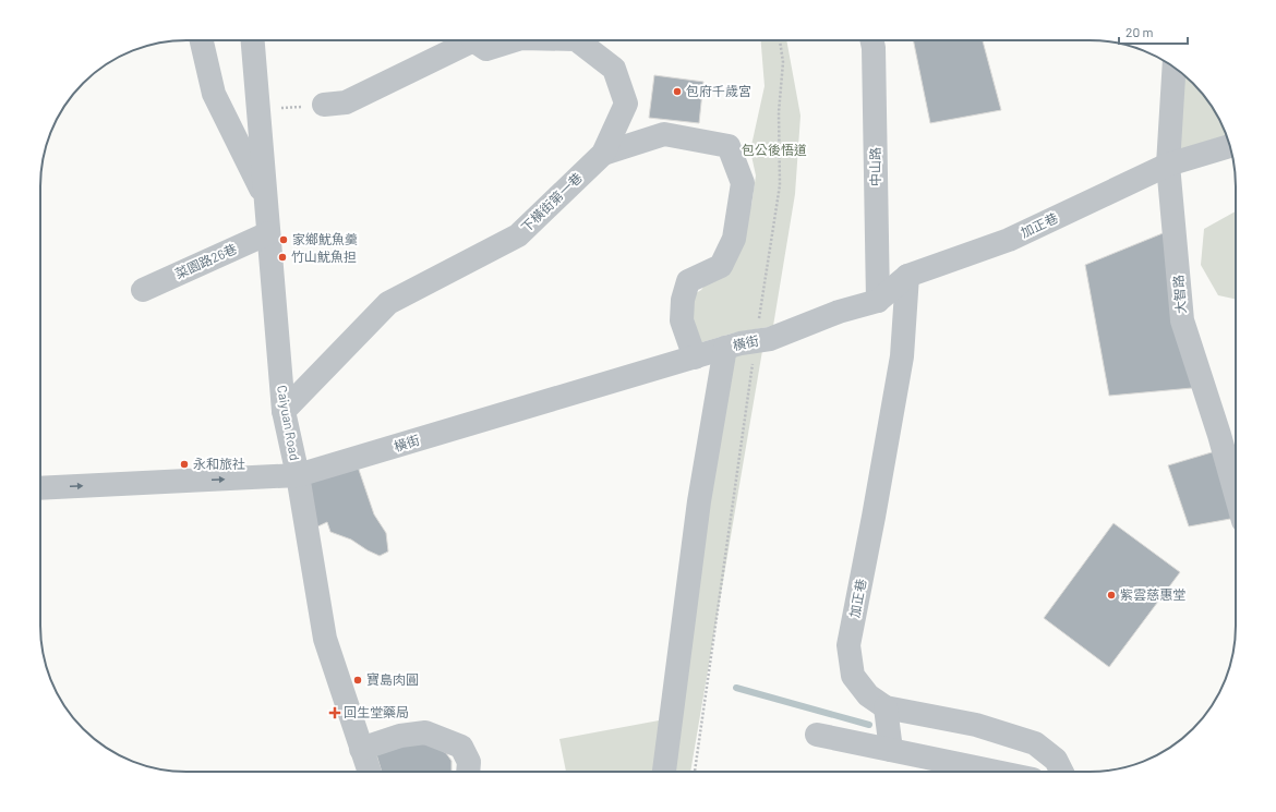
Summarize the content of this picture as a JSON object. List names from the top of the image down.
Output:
{
  "streets": {
    "street": [
      "中山路",
      "下橫街第一巷",
      "加正巷",
      "菜園路26巷",
      "大智路",
      "橫街",
      "Caiyuan Road"
    ]
  },
  "crossings": [
    ["中山路", "加正巷"],
    ["中山路", "橫街"],
    ["下橫街第一巷", "Caiyuan Road"],
    ["加正巷", "大智路"],
    ["加正巷", "橫街"],
    ["菜園路26巷", "Caiyuan Road"],
    ["橫街", "Caiyuan Road"]
  ],
  "parks": ["包公後悟道"],
  "places": {
    "other": [
      "包府千歲宮",
      "家鄉魷魚羹",
      "竹山魷魚担",
      "永和旅社",
      "紫雲慈惠堂",
      "寶島肉圓"
    ],
    "health": ["回生堂藥局"]
  },
  "scale_bar": "20 m"
}
